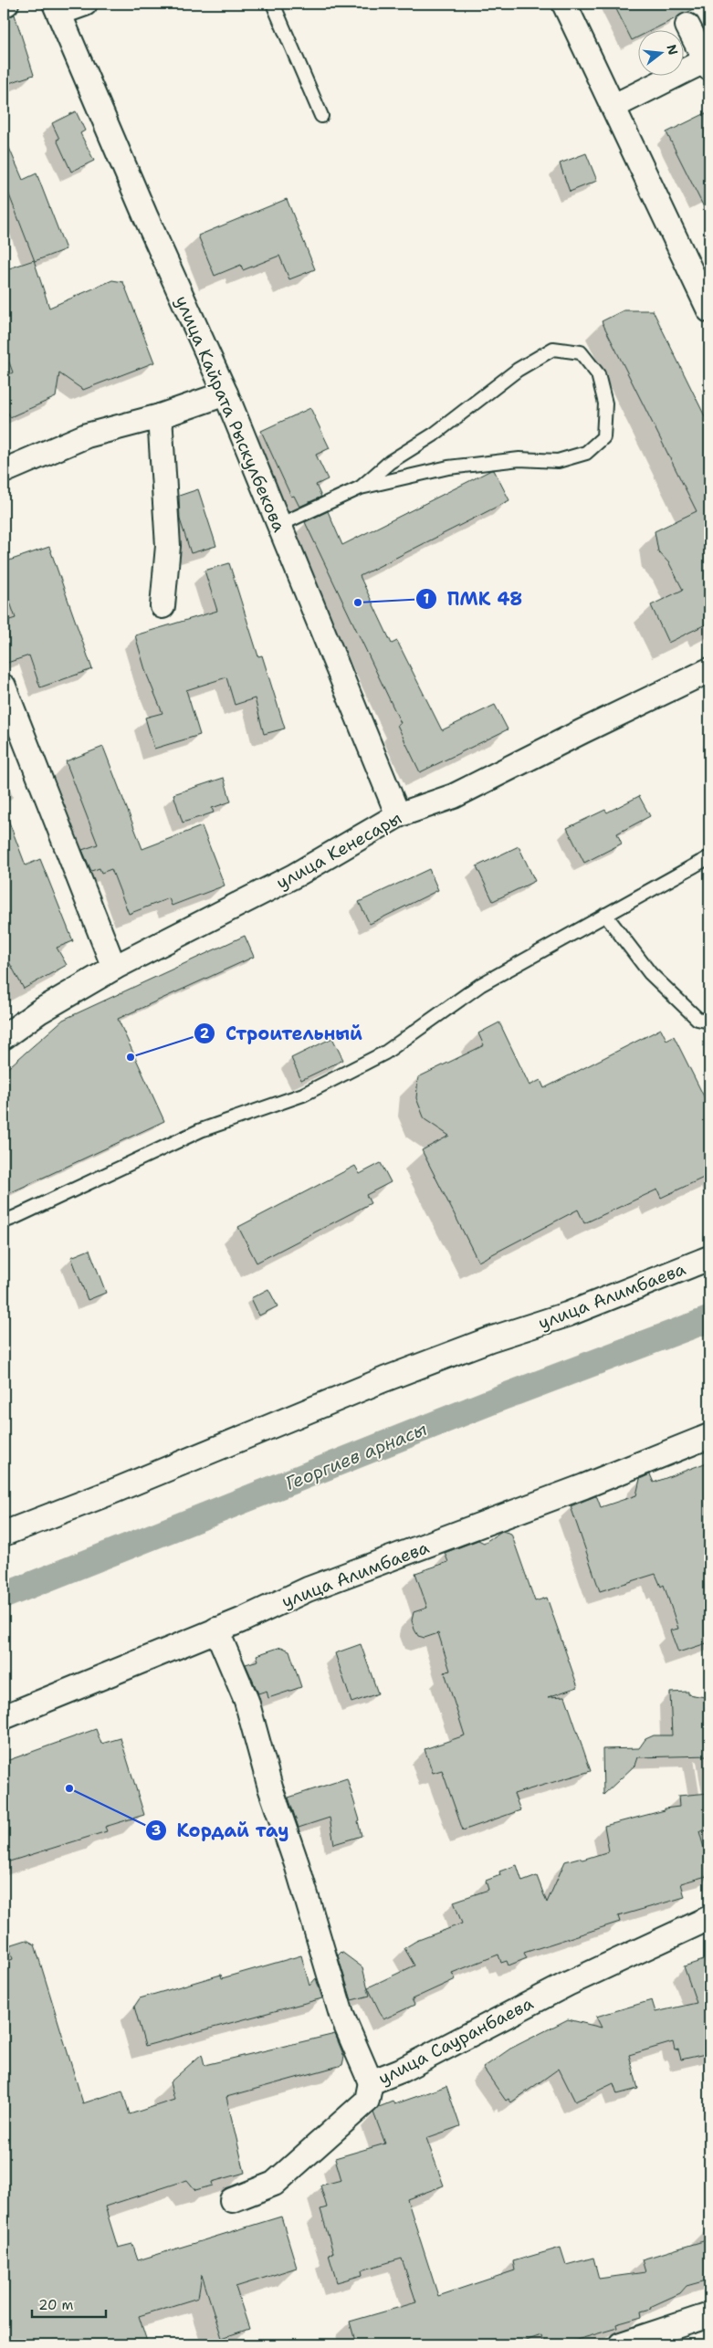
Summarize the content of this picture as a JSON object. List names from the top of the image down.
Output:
{
  "streets": {
    "street": [
      "улица Кайрата Рыскулбекова",
      "улица Кенесары",
      "улица Алимбаева",
      "улица Сауранбаева"
    ]
  },
  "crossings": [
    ["улица Кайрата Рыскулбекова", "улица Кенесары"]
  ],
  "water": ["Георгиев арнасы"],
  "places": ["ПМК 48", "Строительный", "Кордай тау"],
  "scale_bar": "20 m",
  "north": "right"
}
